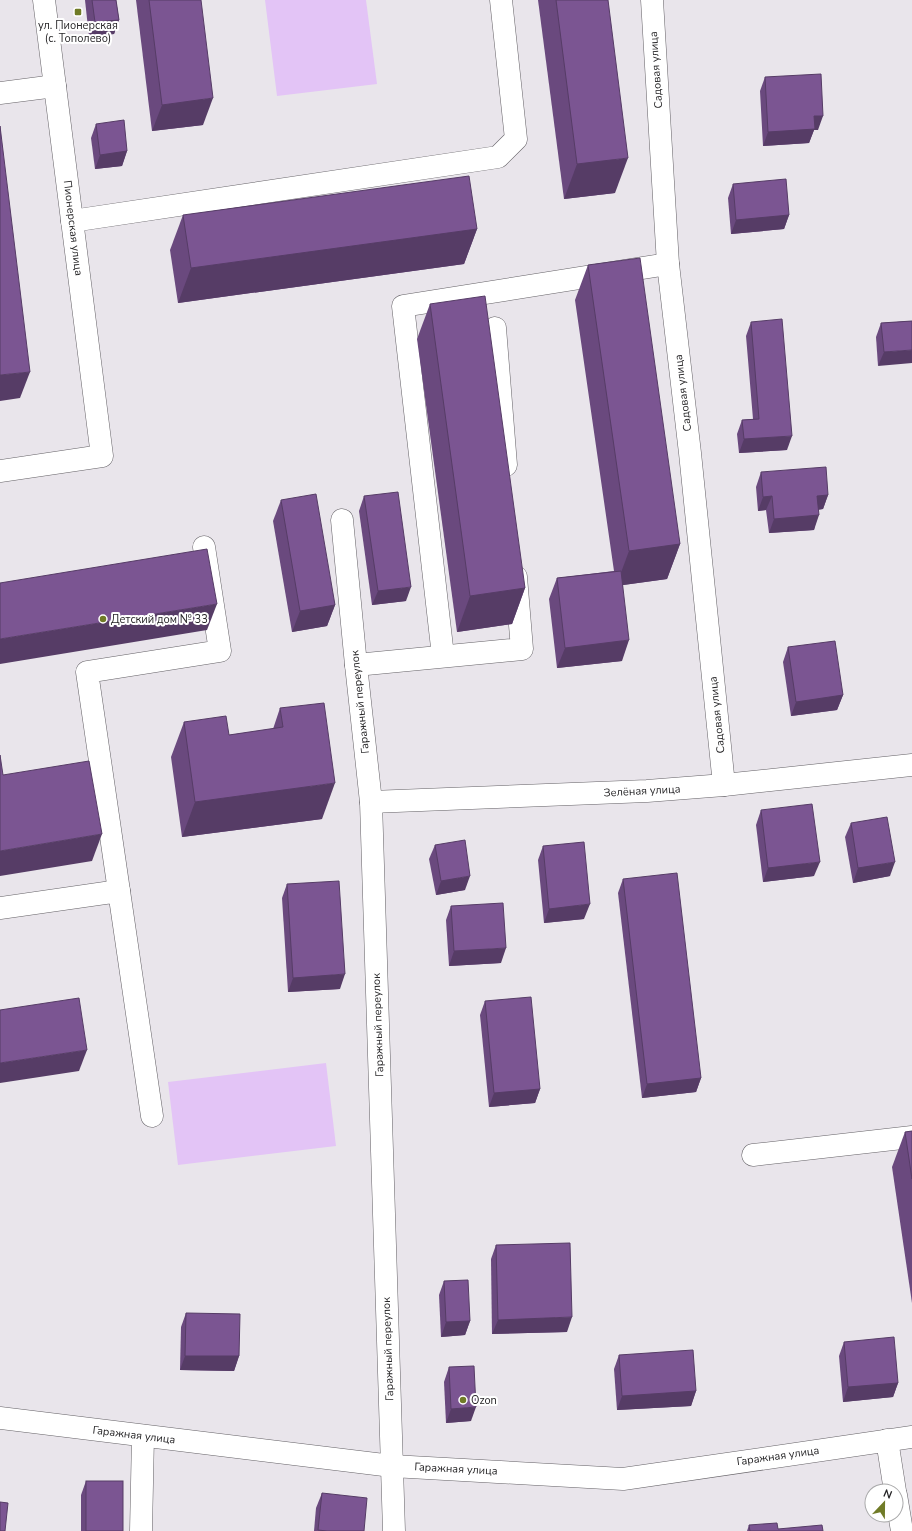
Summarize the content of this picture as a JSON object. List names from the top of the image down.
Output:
{
  "streets": {
    "street": [
      "Садовая улица",
      "Пионерская улица",
      "Гаражный переулок",
      "Зелёная улица",
      "Гаражная улица"
    ]
  },
  "crossings": [
    ["Садовая улица", "Зелёная улица"],
    ["Гаражный переулок", "Зелёная улица"],
    ["Гаражный переулок", "Гаражная улица"]
  ],
  "places": {
    "transit": ["ул. Пионерская (с. Тополево)"],
    "other": ["Детский дом № 33", "Ozon"]
  },
  "north": "top"
}
